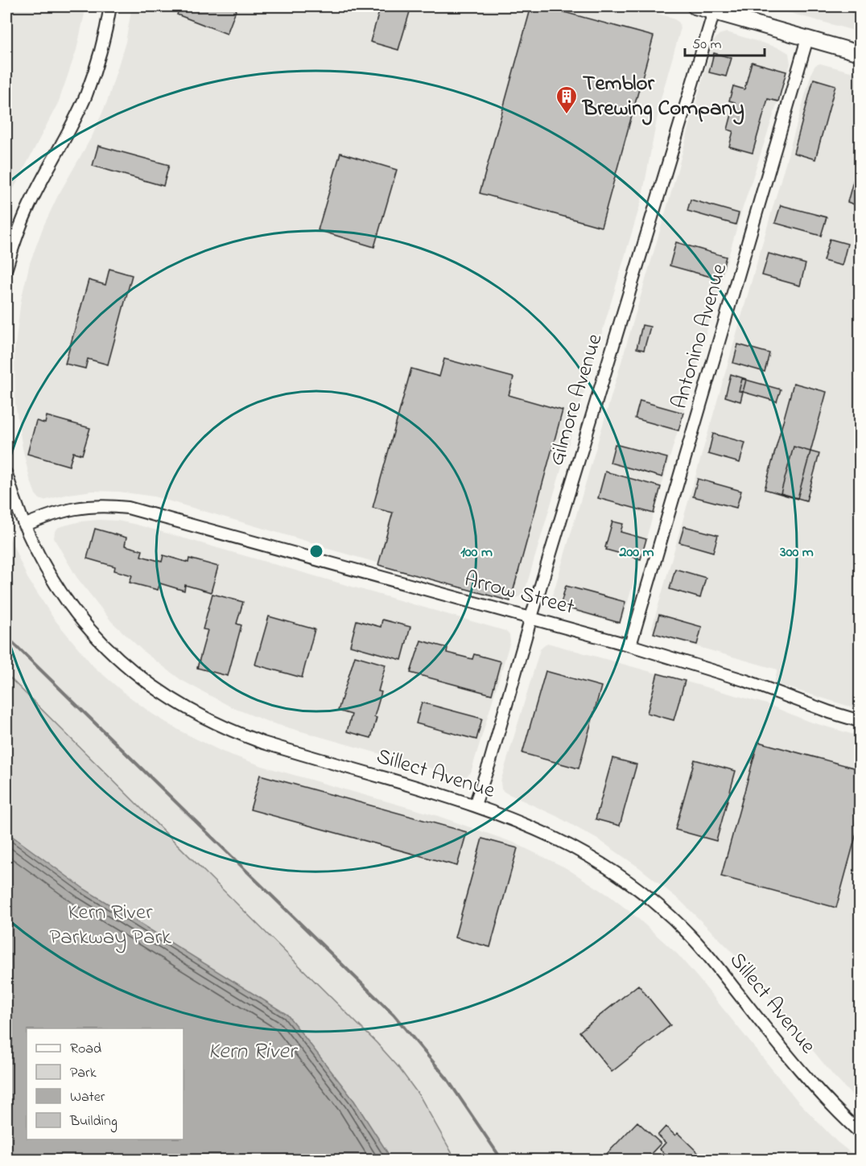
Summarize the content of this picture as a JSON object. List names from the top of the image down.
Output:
{
  "streets": {
    "street": [
      "Antonino Avenue",
      "Gilmore Avenue",
      "Arrow Street",
      "Sillect Avenue"
    ]
  },
  "crossings": [
    ["Antonino Avenue", "Arrow Street"],
    ["Gilmore Avenue", "Arrow Street"],
    ["Gilmore Avenue", "Sillect Avenue"],
    ["Arrow Street", "Sillect Avenue"]
  ],
  "water": ["Kern River"],
  "parks": ["Kern River Parkway Park"],
  "places": {
    "building": ["Temblor Brewing Company"]
  },
  "legend": [
    "Road",
    "Park",
    "Water",
    "Building"
  ],
  "scale_bar": "50 m",
  "rings": ["100 m", "200 m", "300 m"]
}
